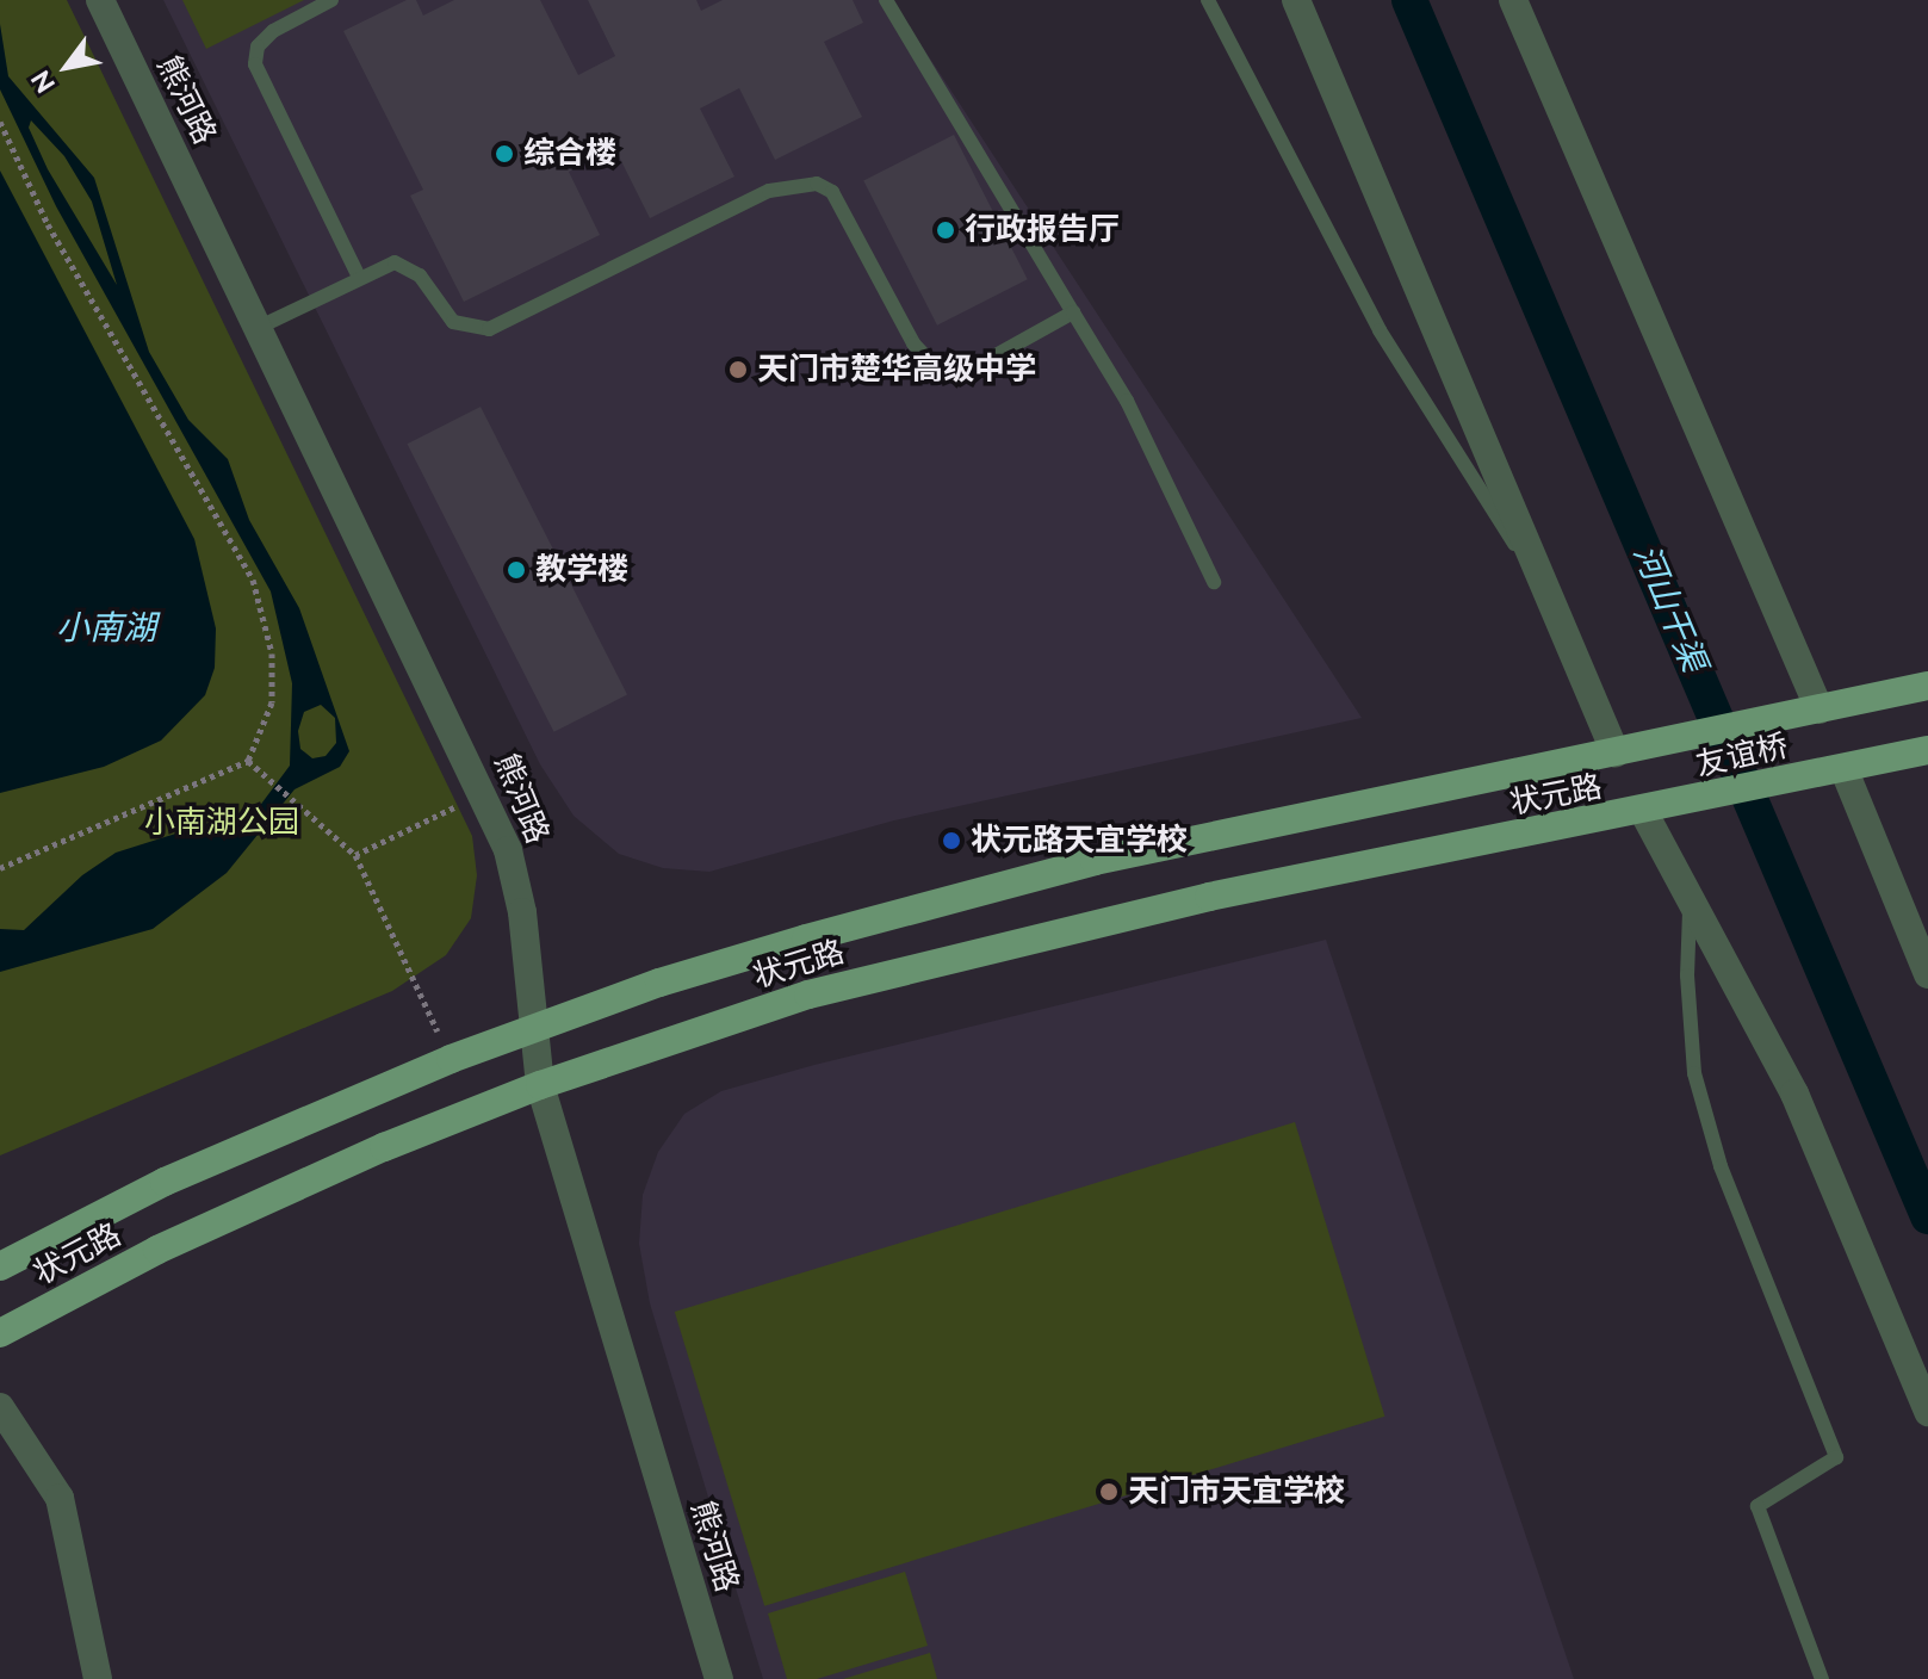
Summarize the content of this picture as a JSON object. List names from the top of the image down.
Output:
{
  "streets": {
    "main road": ["友谊桥", "状元路"],
    "street": ["熊河路"]
  },
  "crossings": [
    ["熊河路", "状元路"],
    ["友谊桥", "状元路"]
  ],
  "water": ["河山干渠", "小南湖"],
  "parks": ["小南湖公园"],
  "places": [
    "综合楼",
    "行政报告厅",
    "天门市楚华高级中学",
    "教学楼",
    "状元路天宜学校",
    "天门市天宜学校"
  ],
  "north": "bottom left"
}
